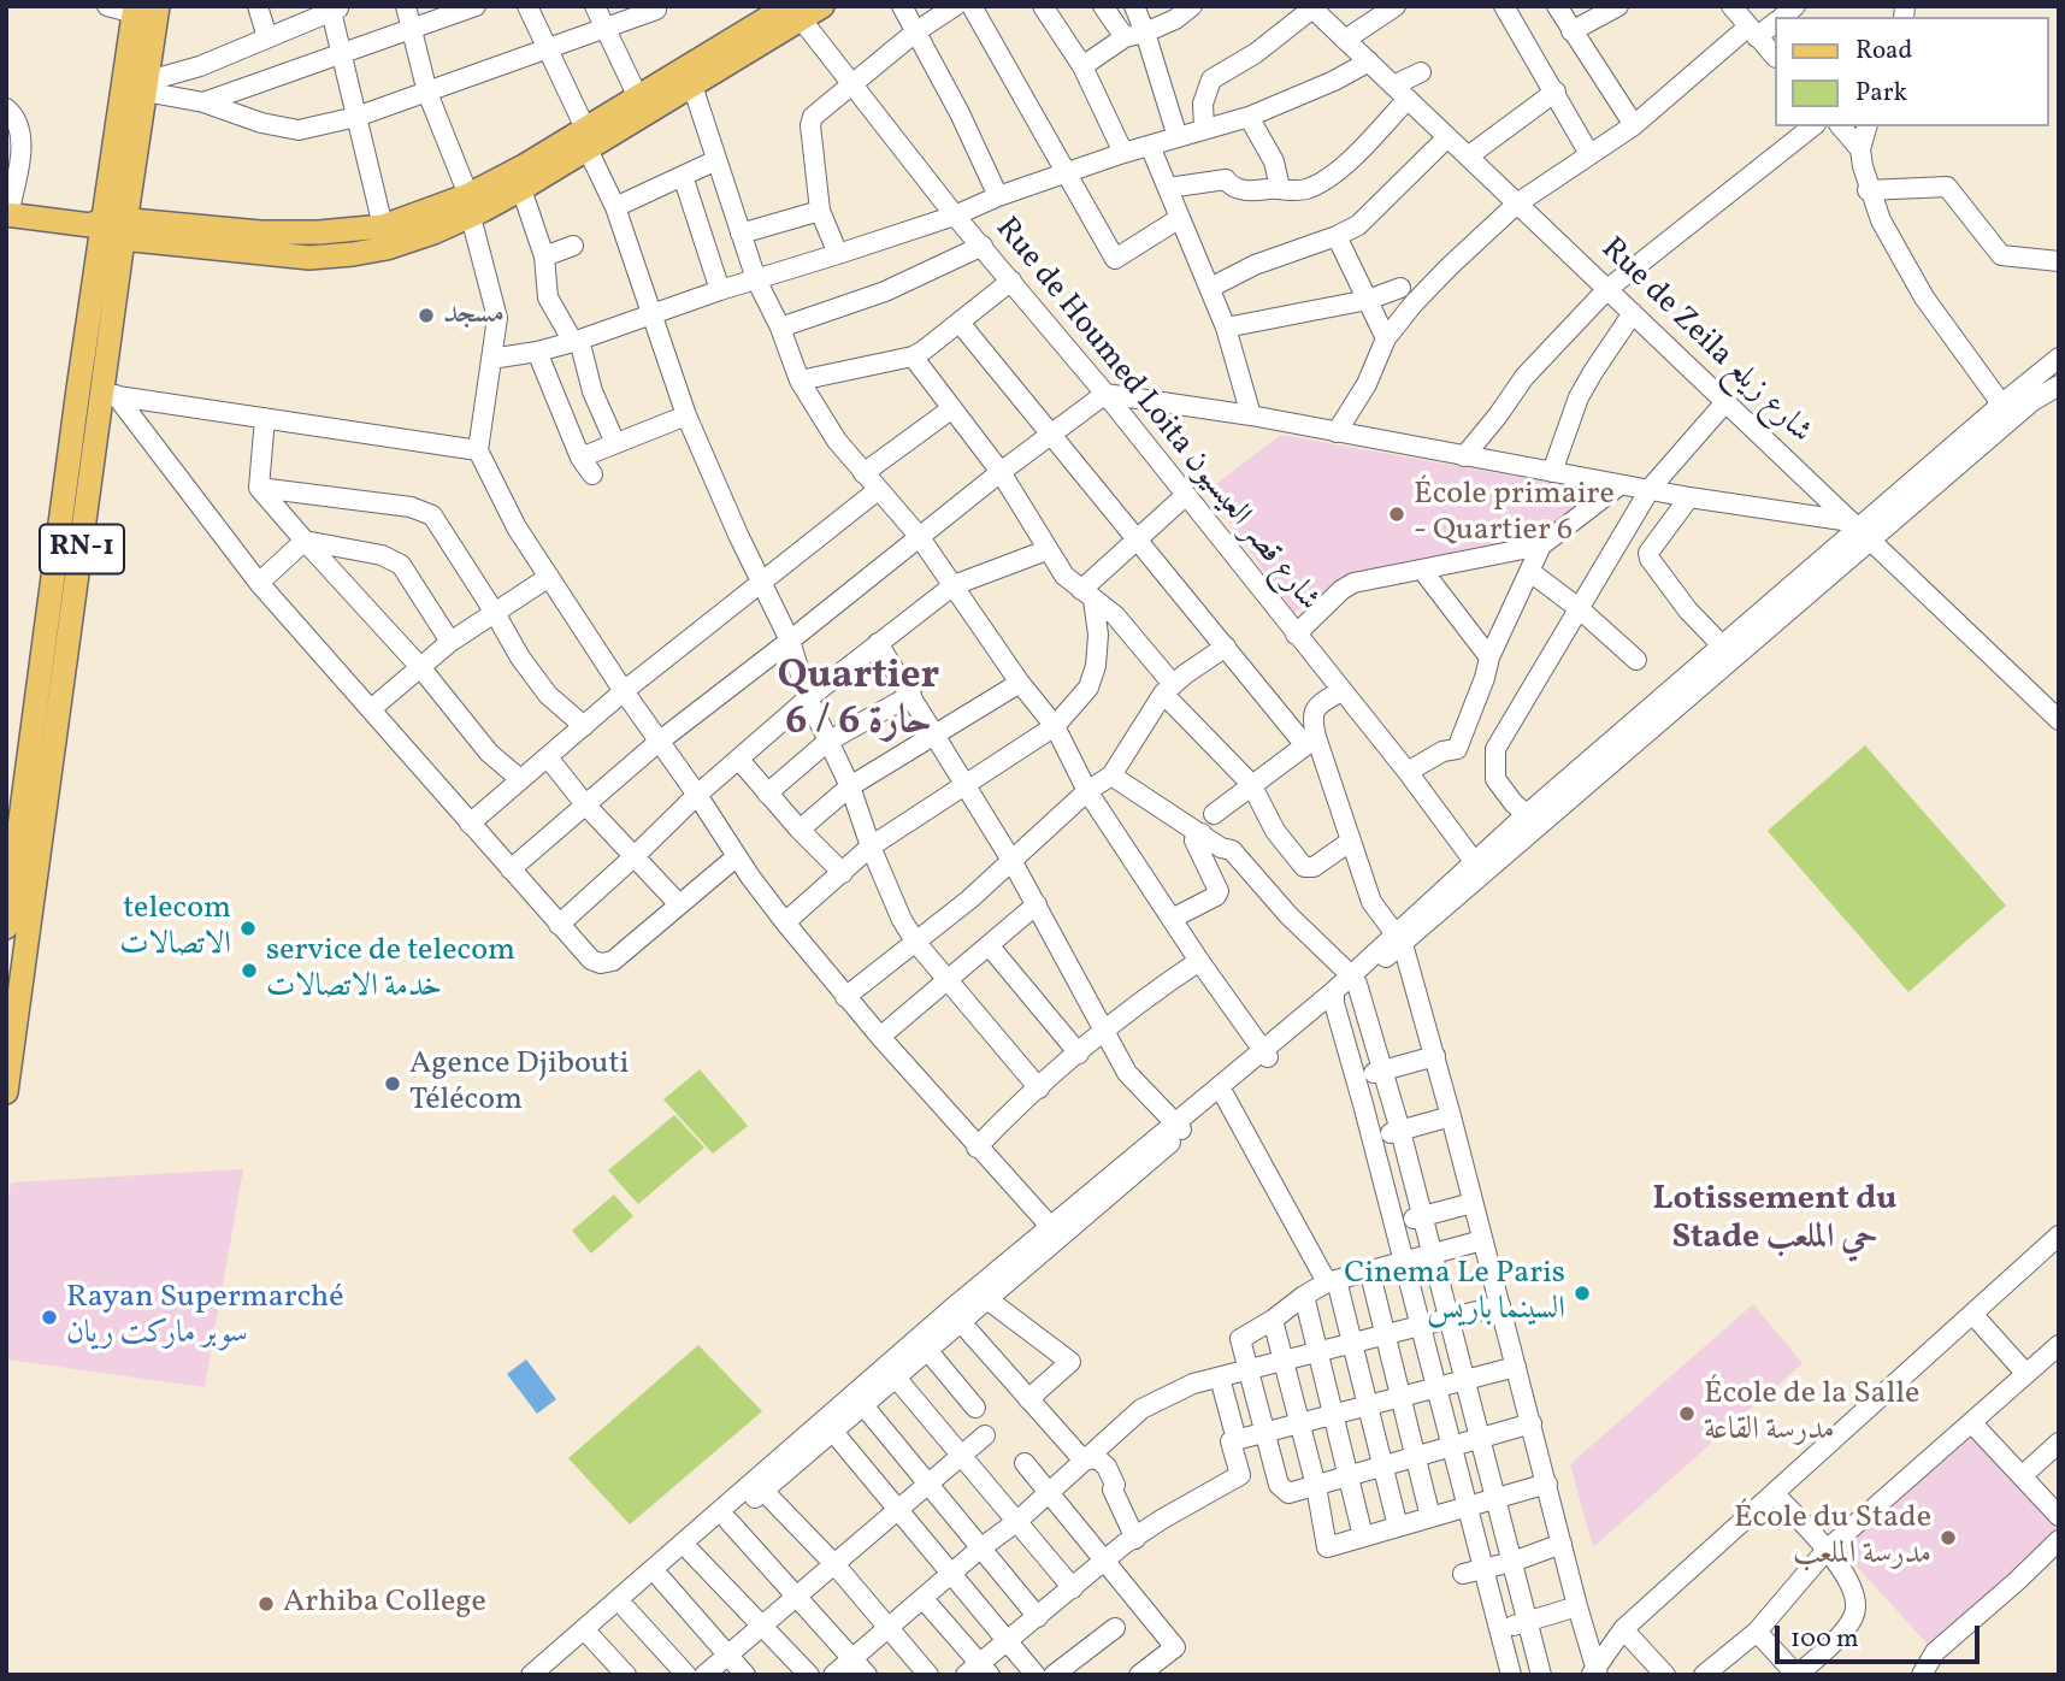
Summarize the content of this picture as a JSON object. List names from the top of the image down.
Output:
{
  "streets": {
    "main road": ["RN-1"],
    "street": ["Rue de Zeila شارع زيلع", "Rue de Houmed Loita شارع قصر العيسيون"]
  },
  "districts": ["Quartier 6 / حارة 6", "Lotissement du Stade حي الملعب"],
  "places": [
    "مسجد",
    "École primaire - Quartier 6",
    "telecom الاتصالات",
    "service de telecom خدمة الاتصالات",
    "Agence Djibouti Télécom",
    "Cinema Le Paris السينما باريس",
    "Rayan Supermarché سوبر ماركت ريان",
    "École de la Salle مدرسة القاعة",
    "École du Stade مدرسة الملعب",
    "Arhiba College"
  ],
  "legend": ["Road", "Park"],
  "scale_bar": "100 m"
}
